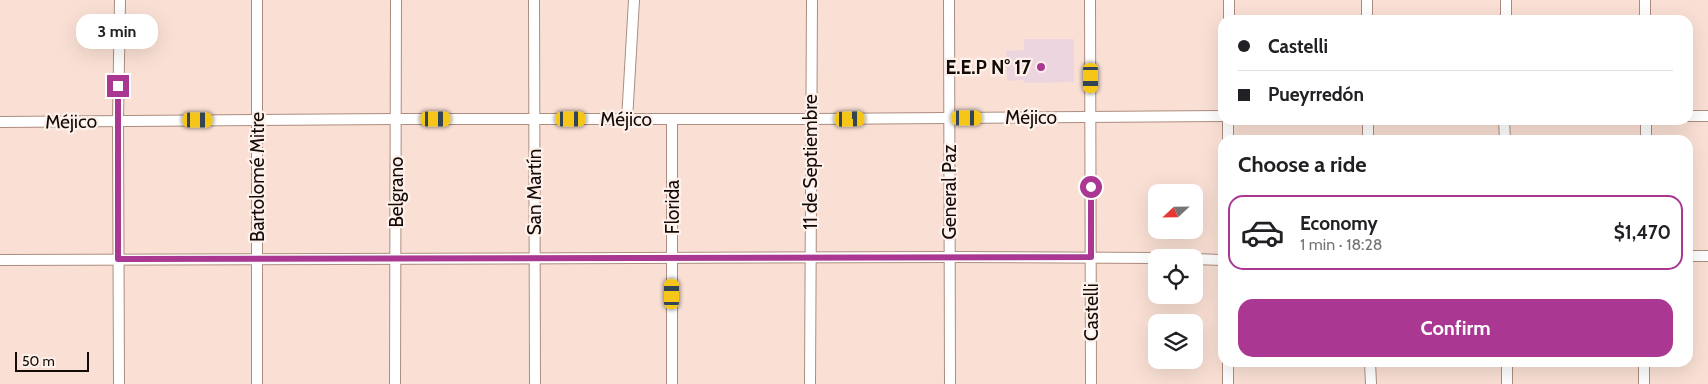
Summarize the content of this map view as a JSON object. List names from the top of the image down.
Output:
{
  "streets": {
    "street": [
      "Méjico",
      "11 de Septiembre",
      "Bartolomé Mitre",
      "Belgrano",
      "San Martín",
      "General Paz",
      "Florida",
      "Castelli"
    ]
  },
  "crossings": [
    ["Méjico", "11 de Septiembre"],
    ["Méjico", "Bartolomé Mitre"],
    ["Méjico", "Belgrano"],
    ["Méjico", "San Martín"],
    ["Méjico", "General Paz"],
    ["Méjico", "Florida"],
    ["Méjico", "Castelli"]
  ],
  "places": ["E.E.P N° 17"],
  "scale_bar": "50 m",
  "north": "left",
  "page": {
    "bubble": "3 min",
    "banner": ["Castelli", "Pueyrredón"],
    "heading": "Choose a ride",
    "list": [
      {
        "name": "Economy",
        "note": "1 min · 18:28",
        "value": "$1,470"
      }
    ],
    "buttons": "Confirm",
    "scale": "50 m"
  }
}
